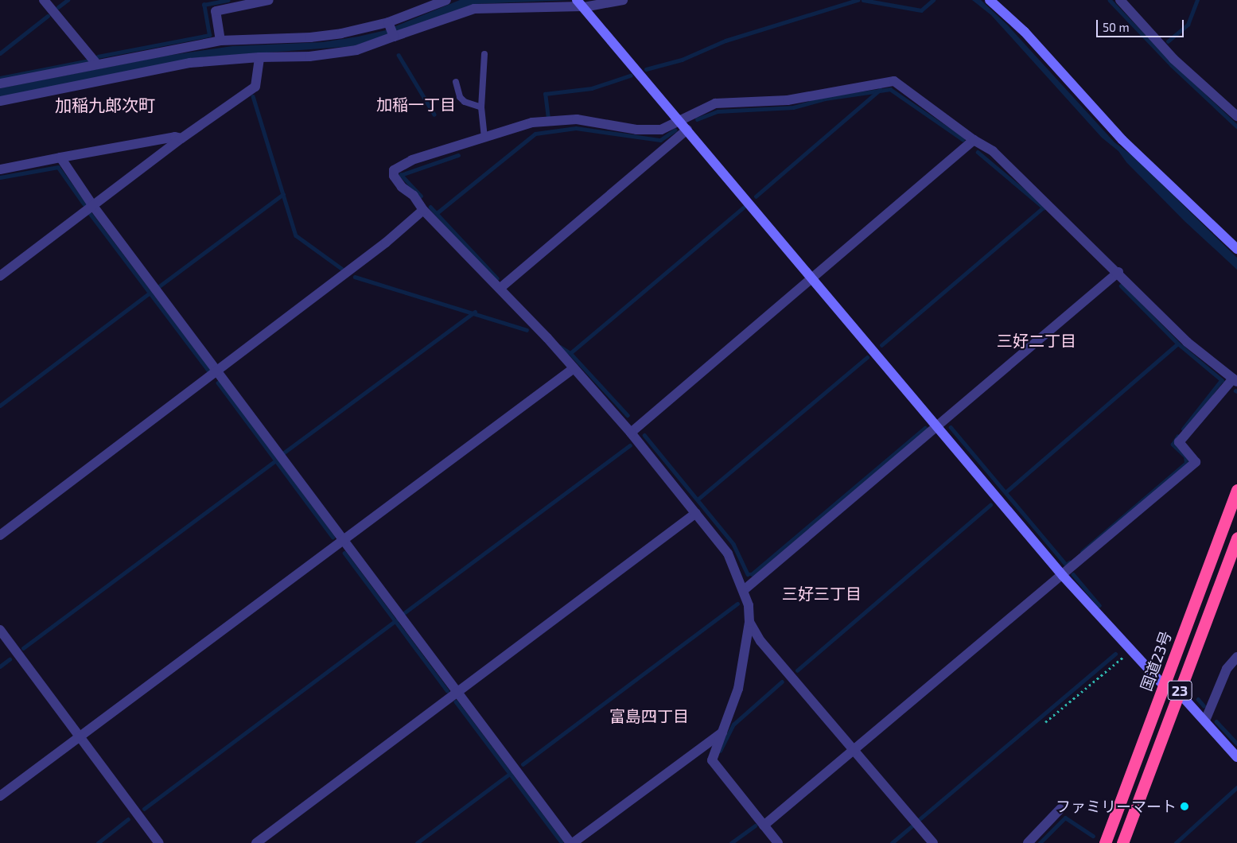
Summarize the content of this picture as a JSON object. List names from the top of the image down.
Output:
{
  "streets": {
    "highway": ["国道23号", "23"]
  },
  "districts": [
    "加稲一丁目",
    "加稲九郎次町",
    "三好二丁目",
    "三好三丁目",
    "富島四丁目"
  ],
  "places": ["ファミリーマート"],
  "scale_bar": "50 m"
}
